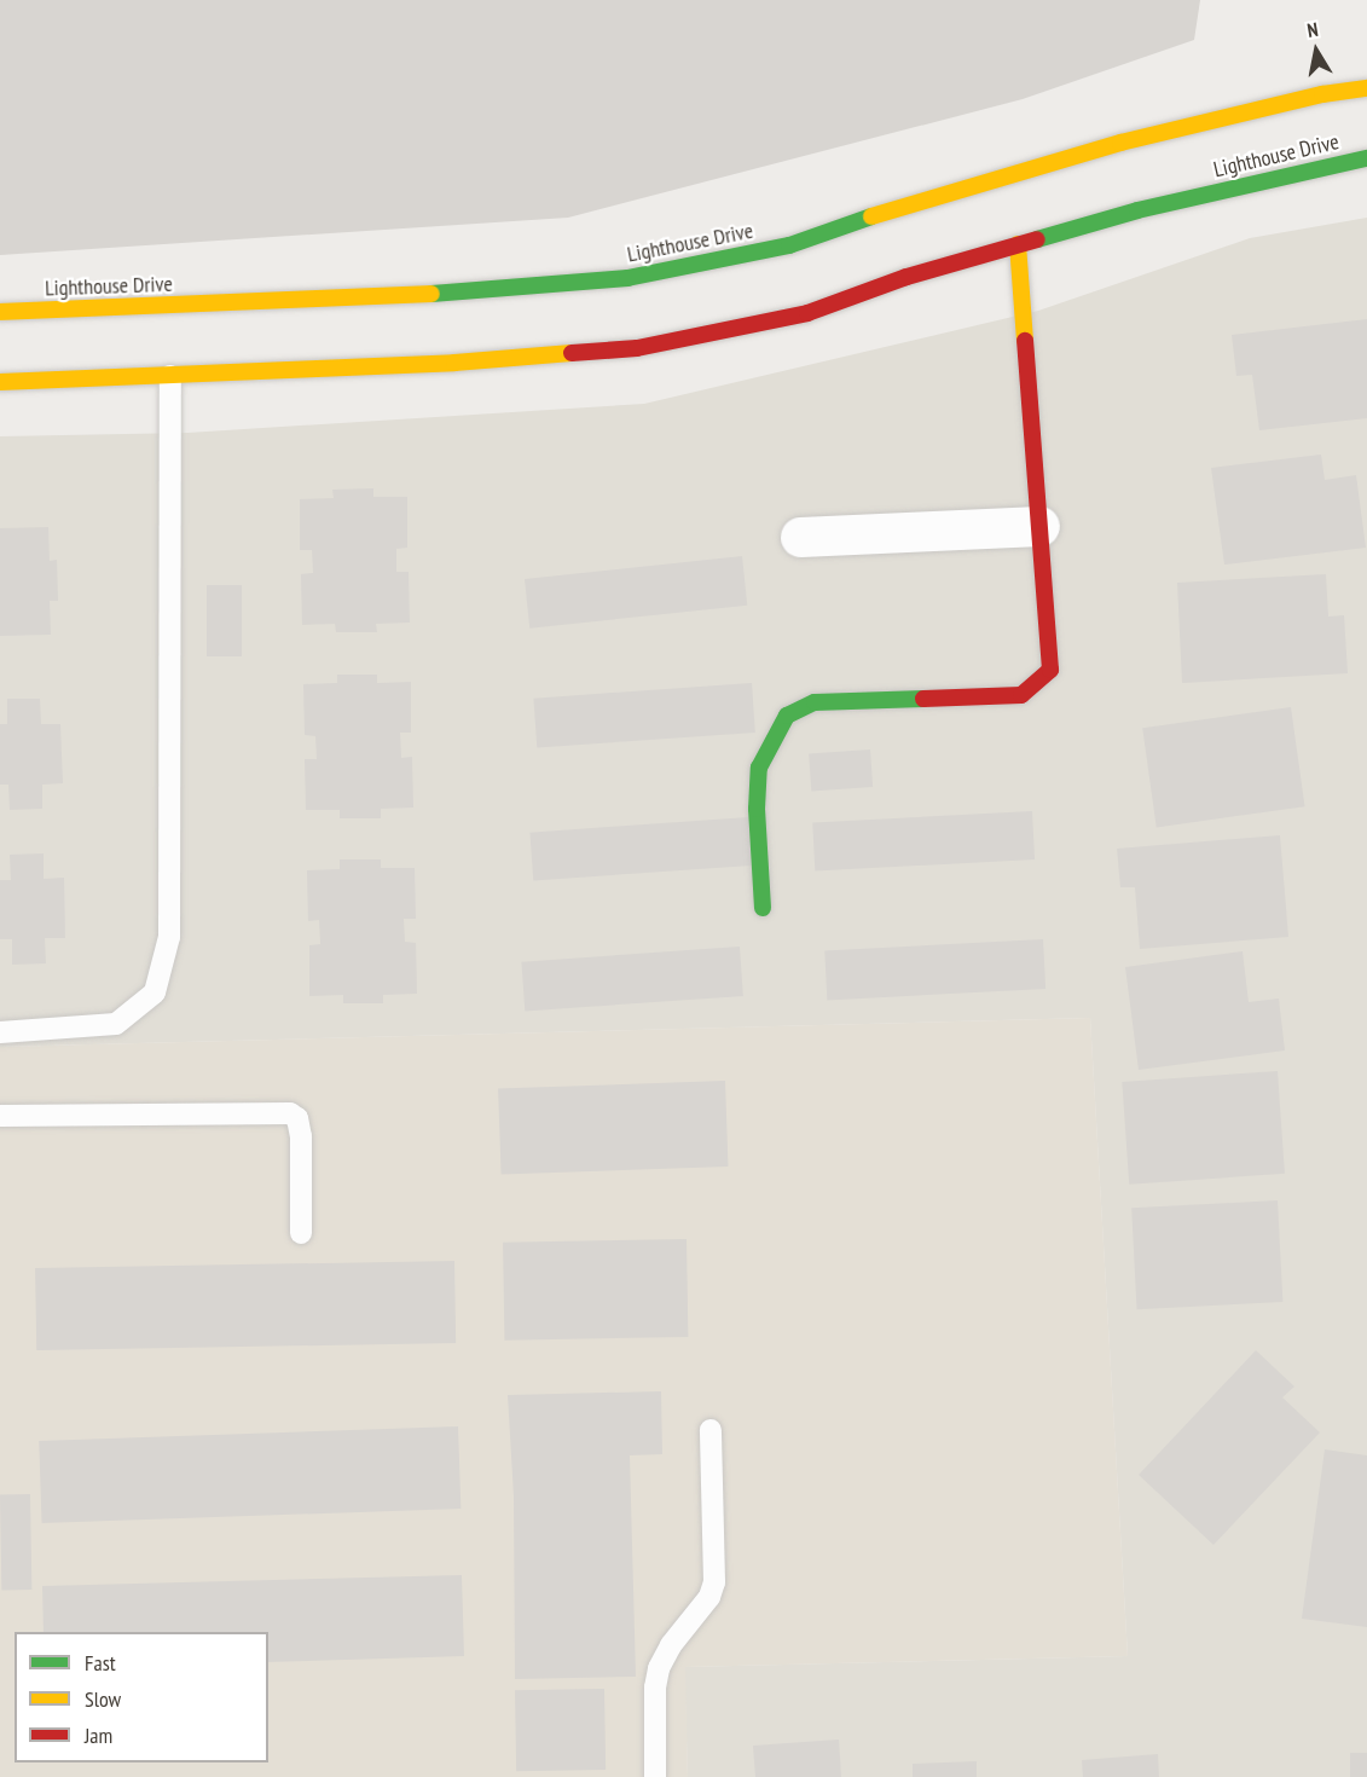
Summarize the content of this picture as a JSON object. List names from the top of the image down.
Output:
{
  "streets": {
    "street": ["Lighthouse Drive"]
  },
  "legend": ["Fast", "Slow", "Jam"],
  "north": "top"
}
